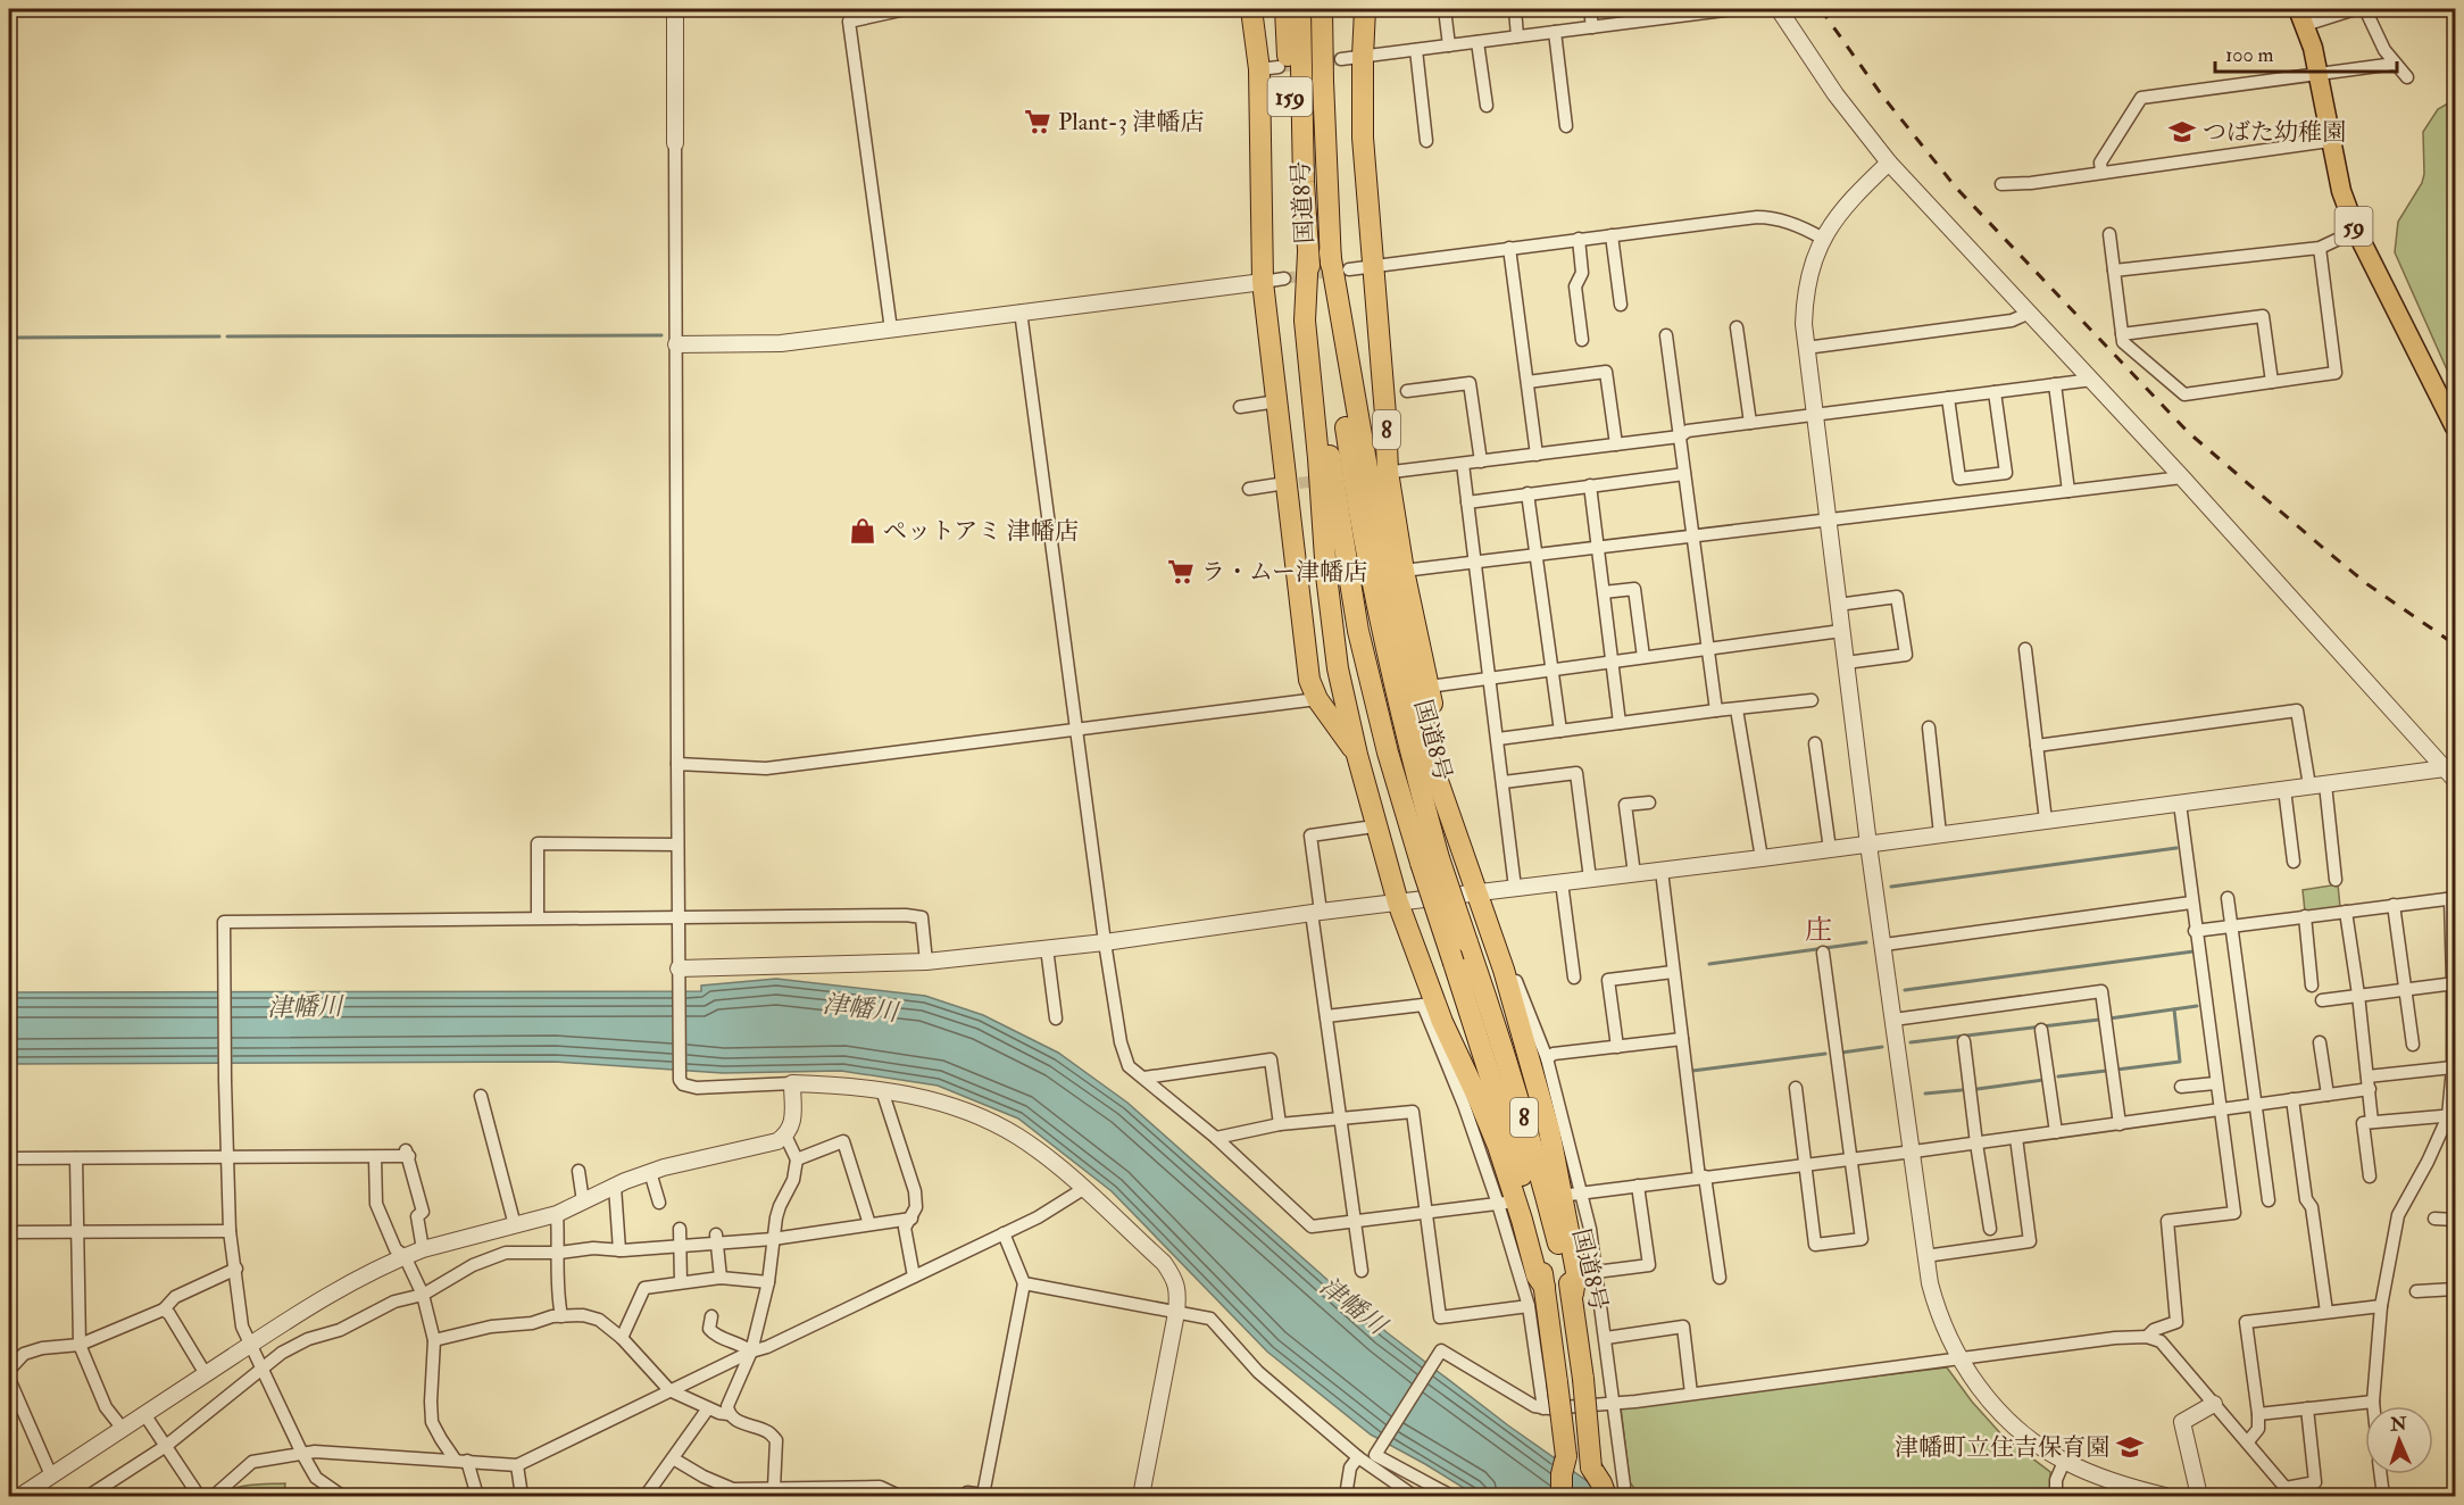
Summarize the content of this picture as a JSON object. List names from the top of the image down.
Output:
{
  "streets": {
    "highway": ["159", "国道8号", "8"],
    "main road": ["59"]
  },
  "crossings": [
    ["159", "国道8号"],
    ["国道8号", "8"]
  ],
  "districts": ["庄"],
  "water": ["津幡川"],
  "places": {
    "supermarket": ["Plant-3 津幡店", "ラ・ムー津幡店"],
    "school or university": ["つばた幼稚園", "津幡町立住吉保育園"],
    "shop": ["ペットアミ 津幡店"]
  },
  "scale_bar": "100 m",
  "north": "top"
}
